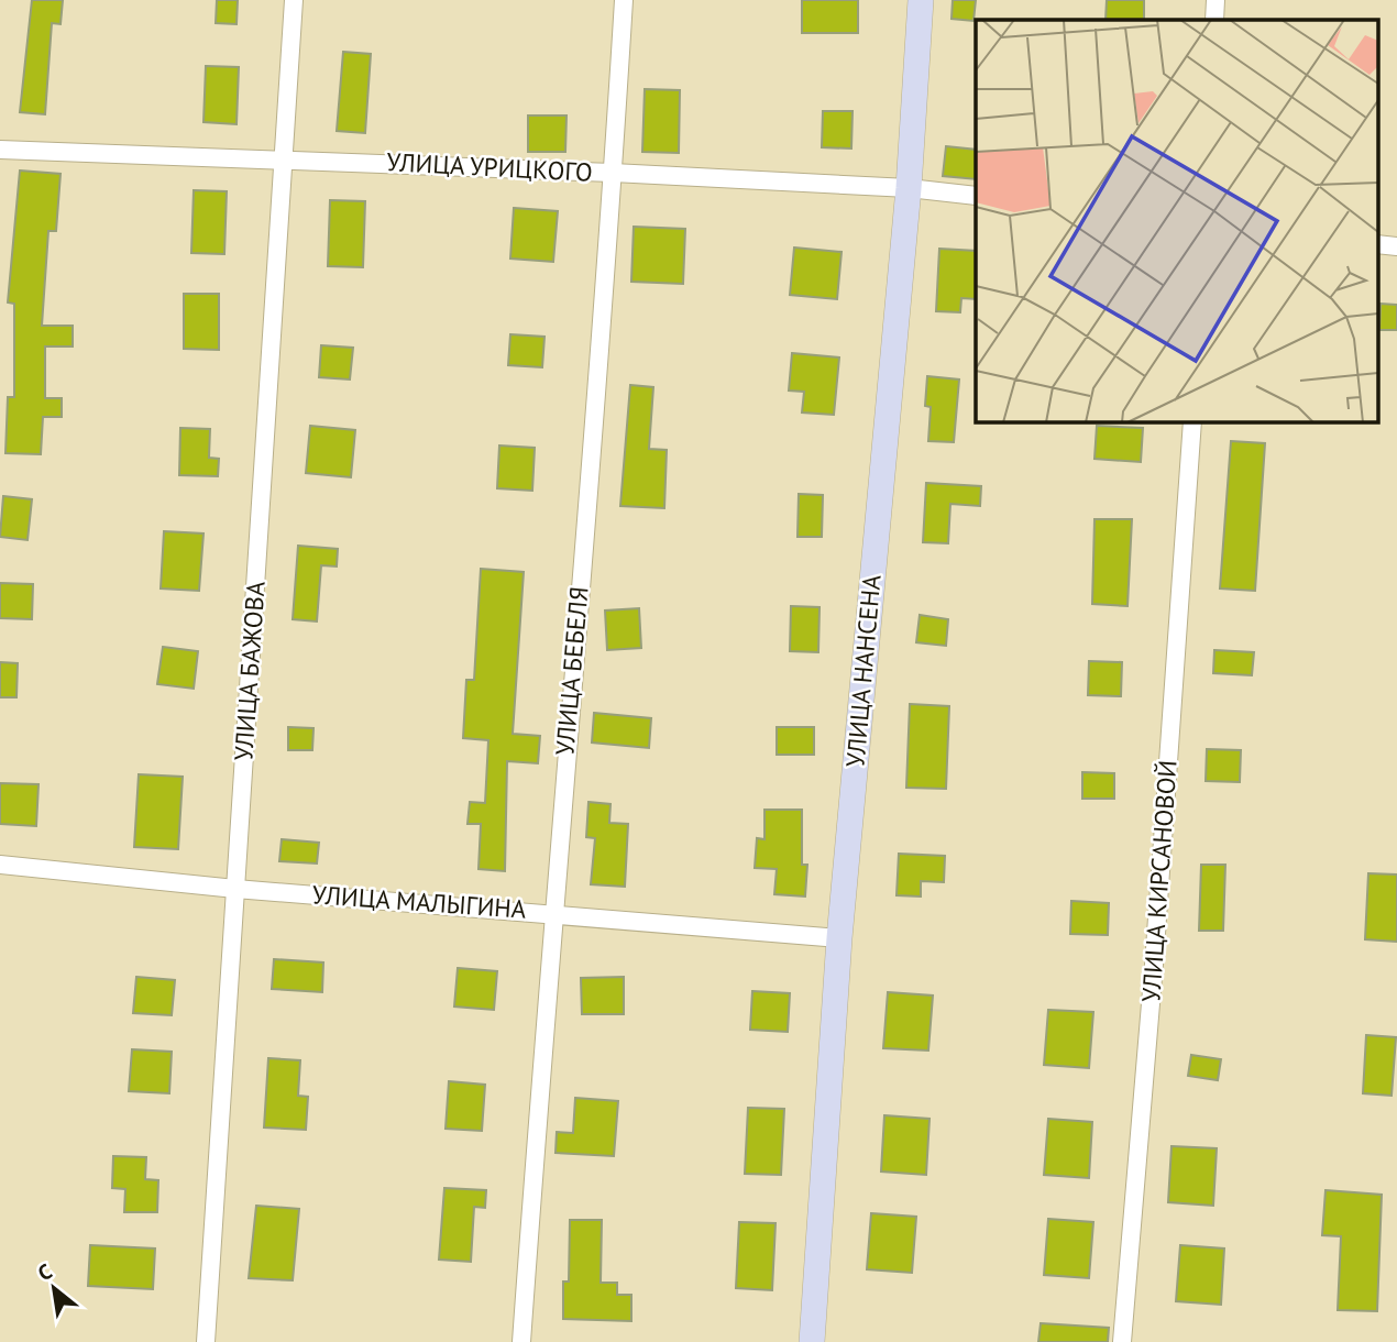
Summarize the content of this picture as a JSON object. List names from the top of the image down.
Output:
{
  "streets": {
    "main road": ["УЛИЦА НАНСЕНА"],
    "street": [
      "УЛИЦА УРИЦКОГО",
      "УЛИЦА БАЖОВА",
      "УЛИЦА БЕБЕЛЯ",
      "УЛИЦА КИРСАНОВОЙ",
      "УЛИЦА МАЛЫГИНА"
    ]
  },
  "crossings": [
    ["УЛИЦА УРИЦКОГО", "УЛИЦА БАЖОВА"],
    ["УЛИЦА УРИЦКОГО", "УЛИЦА БЕБЕЛЯ"],
    ["УЛИЦА УРИЦКОГО", "УЛИЦА НАНСЕНА"],
    ["УЛИЦА БАЖОВА", "УЛИЦА МАЛЫГИНА"],
    ["УЛИЦА БЕБЕЛЯ", "УЛИЦА МАЛЫГИНА"],
    ["УЛИЦА НАНСЕНА", "УЛИЦА МАЛЫГИНА"]
  ],
  "north": "top left"
}
